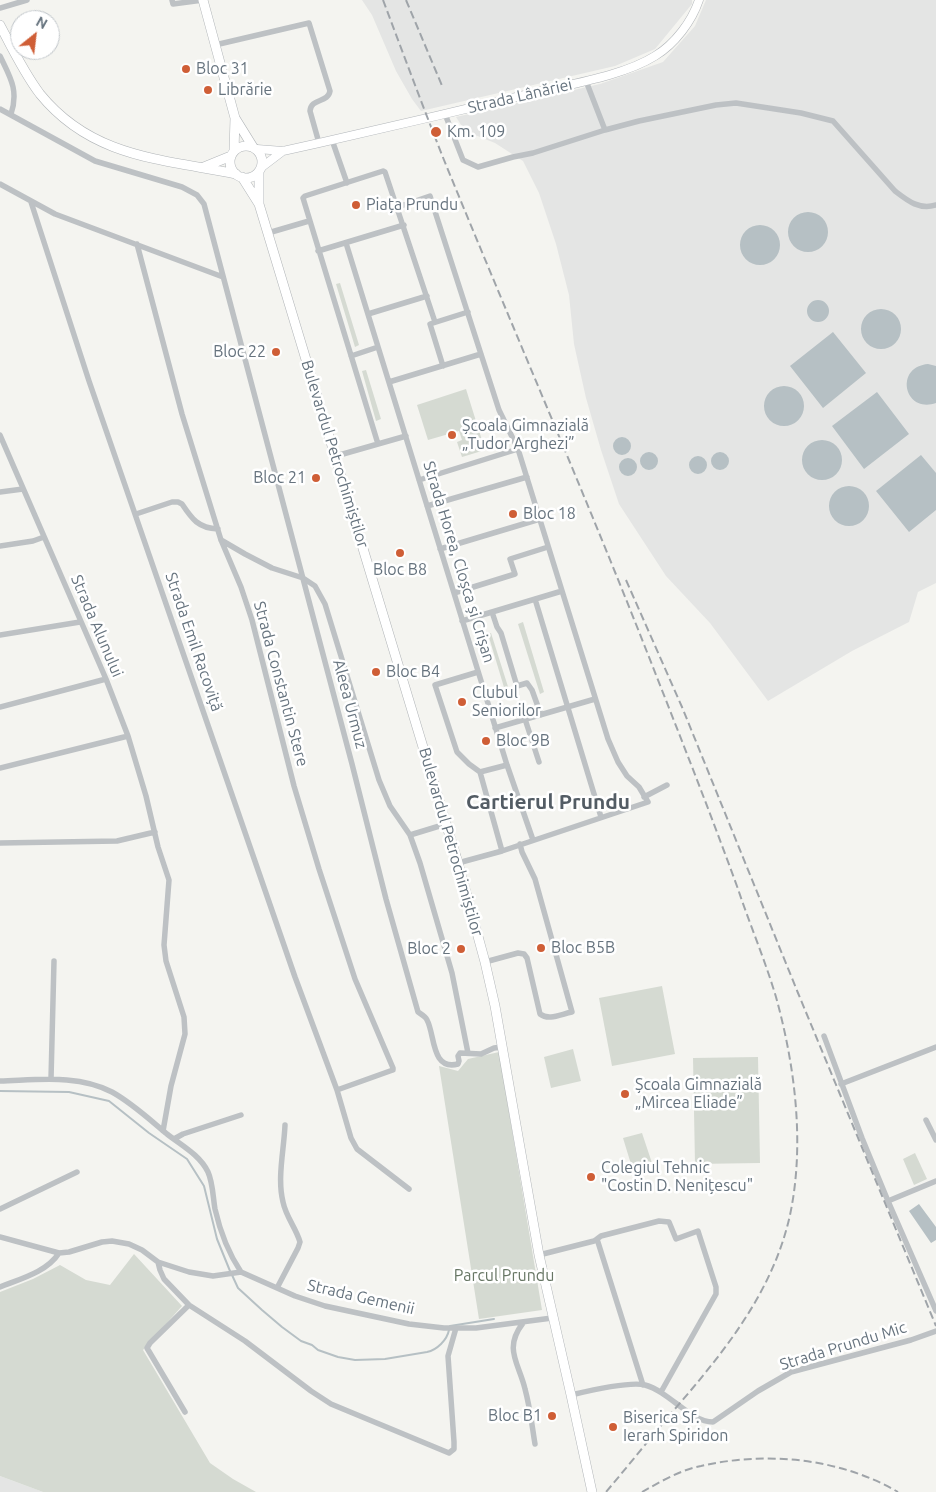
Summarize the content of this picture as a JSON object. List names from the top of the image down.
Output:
{
  "streets": {
    "main road": ["Bulevardul Petrochimiștilor"],
    "street": [
      "Strada Lânăriei",
      "Strada Horea, Cloșca și Crișan",
      "Strada Alunului",
      "Strada Emil Racoviță",
      "Strada Constantin Stere",
      "Aleea Urmuz",
      "Strada Gemenii",
      "Strada Prundu Mic"
    ]
  },
  "crossings": [
    ["Bulevardul Petrochimiștilor", "Aleea Urmuz"],
    ["Bulevardul Petrochimiștilor", "Strada Gemenii"],
    ["Bulevardul Petrochimiștilor", "Strada Prundu Mic"],
    ["Strada Emil Racoviță", "Strada Constantin Stere"]
  ],
  "districts": ["Cartierul Prundu"],
  "parks": ["Parcul Prundu"],
  "places": [
    "Bloc 31",
    "Librărie",
    "Km. 109",
    "Piața Prundu",
    "Bloc 22",
    "Școala Gimnazială „Tudor Arghezi”",
    "Bloc 21",
    "Bloc 18",
    "Bloc B8",
    "Bloc B4",
    "Clubul Seniorilor",
    "Bloc 9B",
    "Bloc B5B",
    "Bloc 2",
    "Școala Gimnazială „Mircea Eliade”",
    "Colegiul Tehnic \"Costin D. Nenițescu\"",
    "Bloc B1",
    "Biserica Sf. Ierarh Spiridon"
  ],
  "north": "top right"
}
